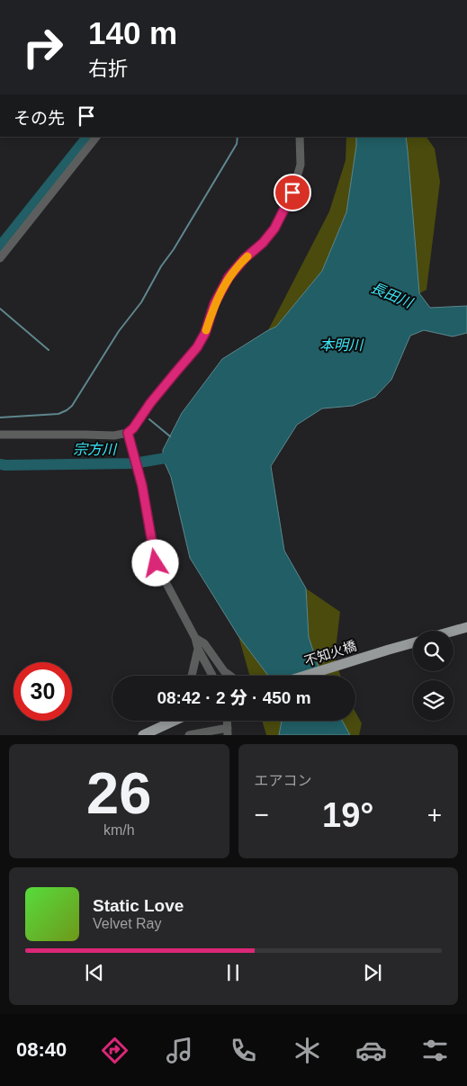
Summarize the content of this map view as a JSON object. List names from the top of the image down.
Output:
{
  "streets": {
    "main road": ["不知火橋"]
  },
  "water": ["長田川", "本明川", "宗方川"],
  "page": {
    "turn": ["140 m", "右折"],
    "then": "その先",
    "limit": "30",
    "trip": "08:42 · 2 分 · 450 m",
    "tile": [
      ["26", "km/h"],
      "エアコン"
    ],
    "heat": ["−", "19°", "+"],
    "song": ["Static Love", "Velvet Ray"],
    "tabs": "08:40"
  }
}
